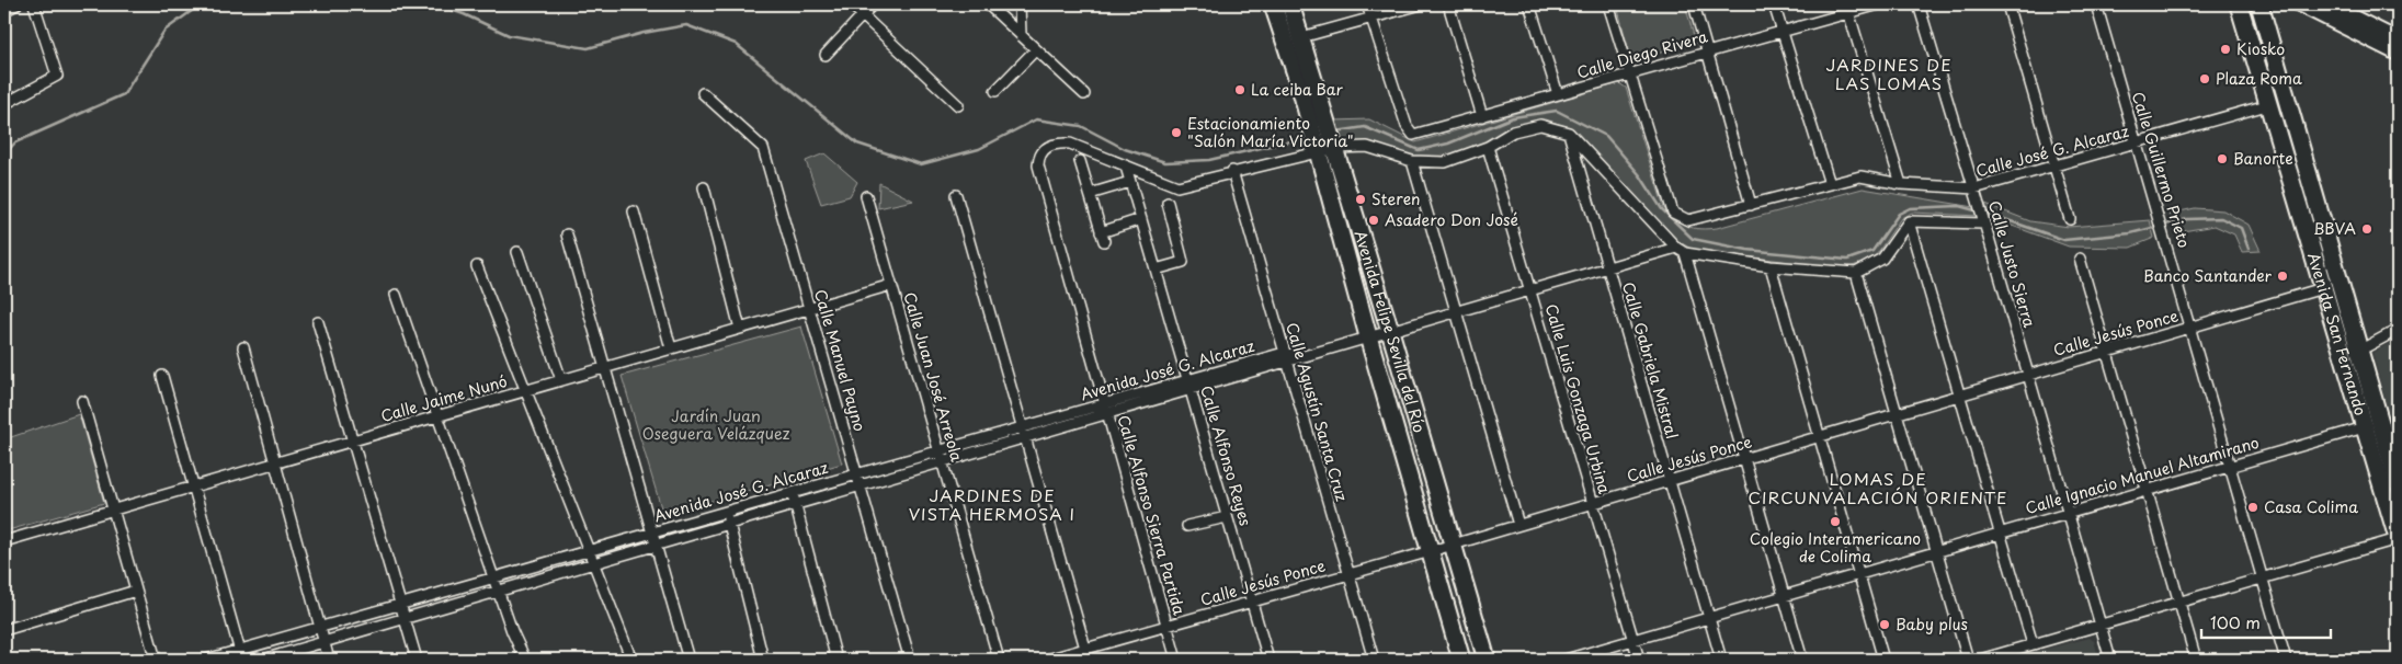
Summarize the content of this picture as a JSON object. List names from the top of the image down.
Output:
{
  "streets": {
    "main road": ["Avenida Felipe Sevilla del Río", "Avenida San Fernando"],
    "street": [
      "Calle Diego Rivera",
      "Calle José G. Alcaraz",
      "Calle Guillermo Prieto",
      "Calle Justo Sierra",
      "Calle Jesús Ponce",
      "Calle Manuel Payno",
      "Calle Gabriela Mistral",
      "Avenida José G. Alcaraz",
      "Calle Juan José Arreola",
      "Calle Jaime Nunó",
      "Calle Luis Gonzaga Urbina",
      "Calle Agustín Santa Cruz",
      "Calle Alfonso Reyes",
      "Calle Ignacio Manuel Altamirano",
      "Calle Alfonso Sierra Partida"
    ]
  },
  "crossings": [
    ["Calle Diego Rivera", "Calle José G. Alcaraz"],
    ["Calle José G. Alcaraz", "Calle Guillermo Prieto"],
    ["Calle José G. Alcaraz", "Calle Justo Sierra"],
    ["Calle José G. Alcaraz", "Avenida San Fernando"],
    ["Calle Guillermo Prieto", "Calle Jesús Ponce"],
    ["Calle Guillermo Prieto", "Calle Ignacio Manuel Altamirano"],
    ["Calle Justo Sierra", "Calle Jesús Ponce"],
    ["Calle Justo Sierra", "Calle Ignacio Manuel Altamirano"],
    ["Avenida Felipe Sevilla del Río", "Calle Jesús Ponce"],
    ["Calle Jesús Ponce", "Avenida San Fernando"],
    ["Calle Jesús Ponce", "Calle Gabriela Mistral"],
    ["Calle Jesús Ponce", "Calle Luis Gonzaga Urbina"],
    ["Calle Jesús Ponce", "Calle Agustín Santa Cruz"],
    ["Calle Jesús Ponce", "Calle Alfonso Reyes"],
    ["Calle Jesús Ponce", "Calle Alfonso Sierra Partida"],
    ["Avenida San Fernando", "Calle Ignacio Manuel Altamirano"],
    ["Calle Manuel Payno", "Avenida José G. Alcaraz"],
    ["Calle Manuel Payno", "Calle Jaime Nunó"],
    ["Calle Gabriela Mistral", "Calle Ignacio Manuel Altamirano"],
    ["Avenida José G. Alcaraz", "Calle Juan José Arreola"],
    ["Avenida José G. Alcaraz", "Calle Agustín Santa Cruz"],
    ["Avenida José G. Alcaraz", "Calle Alfonso Reyes"],
    ["Avenida José G. Alcaraz", "Calle Alfonso Sierra Partida"],
    ["Calle Juan José Arreola", "Calle Jaime Nunó"],
    ["Calle Luis Gonzaga Urbina", "Calle Ignacio Manuel Altamirano"],
    ["Calle Alfonso Reyes", "Calle Alfonso Sierra Partida"]
  ],
  "districts": ["JARDINES DE LAS LOMAS", "LOMAS DE CIRCUNVALACIÓN ORIENTE", "JARDINES DE VISTA HERMOSA I"],
  "parks": ["Jardín Juan Oseguera Velázquez"],
  "places": [
    "Kiosko",
    "Plaza Roma",
    "La ceiba Bar",
    "Estacionamiento \"Salón María Victoria\"",
    "Banorte",
    "Steren",
    "Asadero Don José",
    "BBVA",
    "Banco Santander",
    "Casa Colima",
    "Colegio Interamericano de Colima",
    "Baby plus"
  ],
  "scale_bar": "100 m"
}
